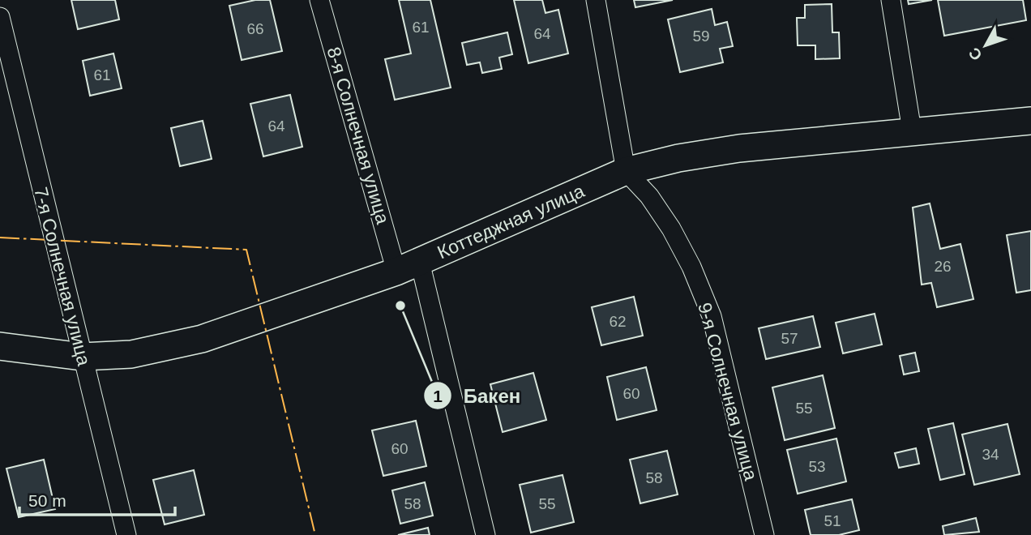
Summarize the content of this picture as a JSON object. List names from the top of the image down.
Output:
{
  "streets": {
    "street": [
      "8-я Солнечная улица",
      "Коттеджная улица",
      "7-я Солнечная улица",
      "9-я Солнечная улица"
    ]
  },
  "crossings": [
    ["8-я Солнечная улица", "Коттеджная улица"],
    ["Коттеджная улица", "7-я Солнечная улица"],
    ["Коттеджная улица", "9-я Солнечная улица"]
  ],
  "places": ["Бакен"],
  "house_numbers": [
    "61",
    "66",
    "64",
    "59",
    "61",
    "64",
    "26",
    "62",
    "57",
    "60",
    "55",
    "60",
    "34",
    "53",
    "58",
    "58",
    "55",
    "51"
  ],
  "scale_bar": "50 m",
  "north": "bottom left"
}
